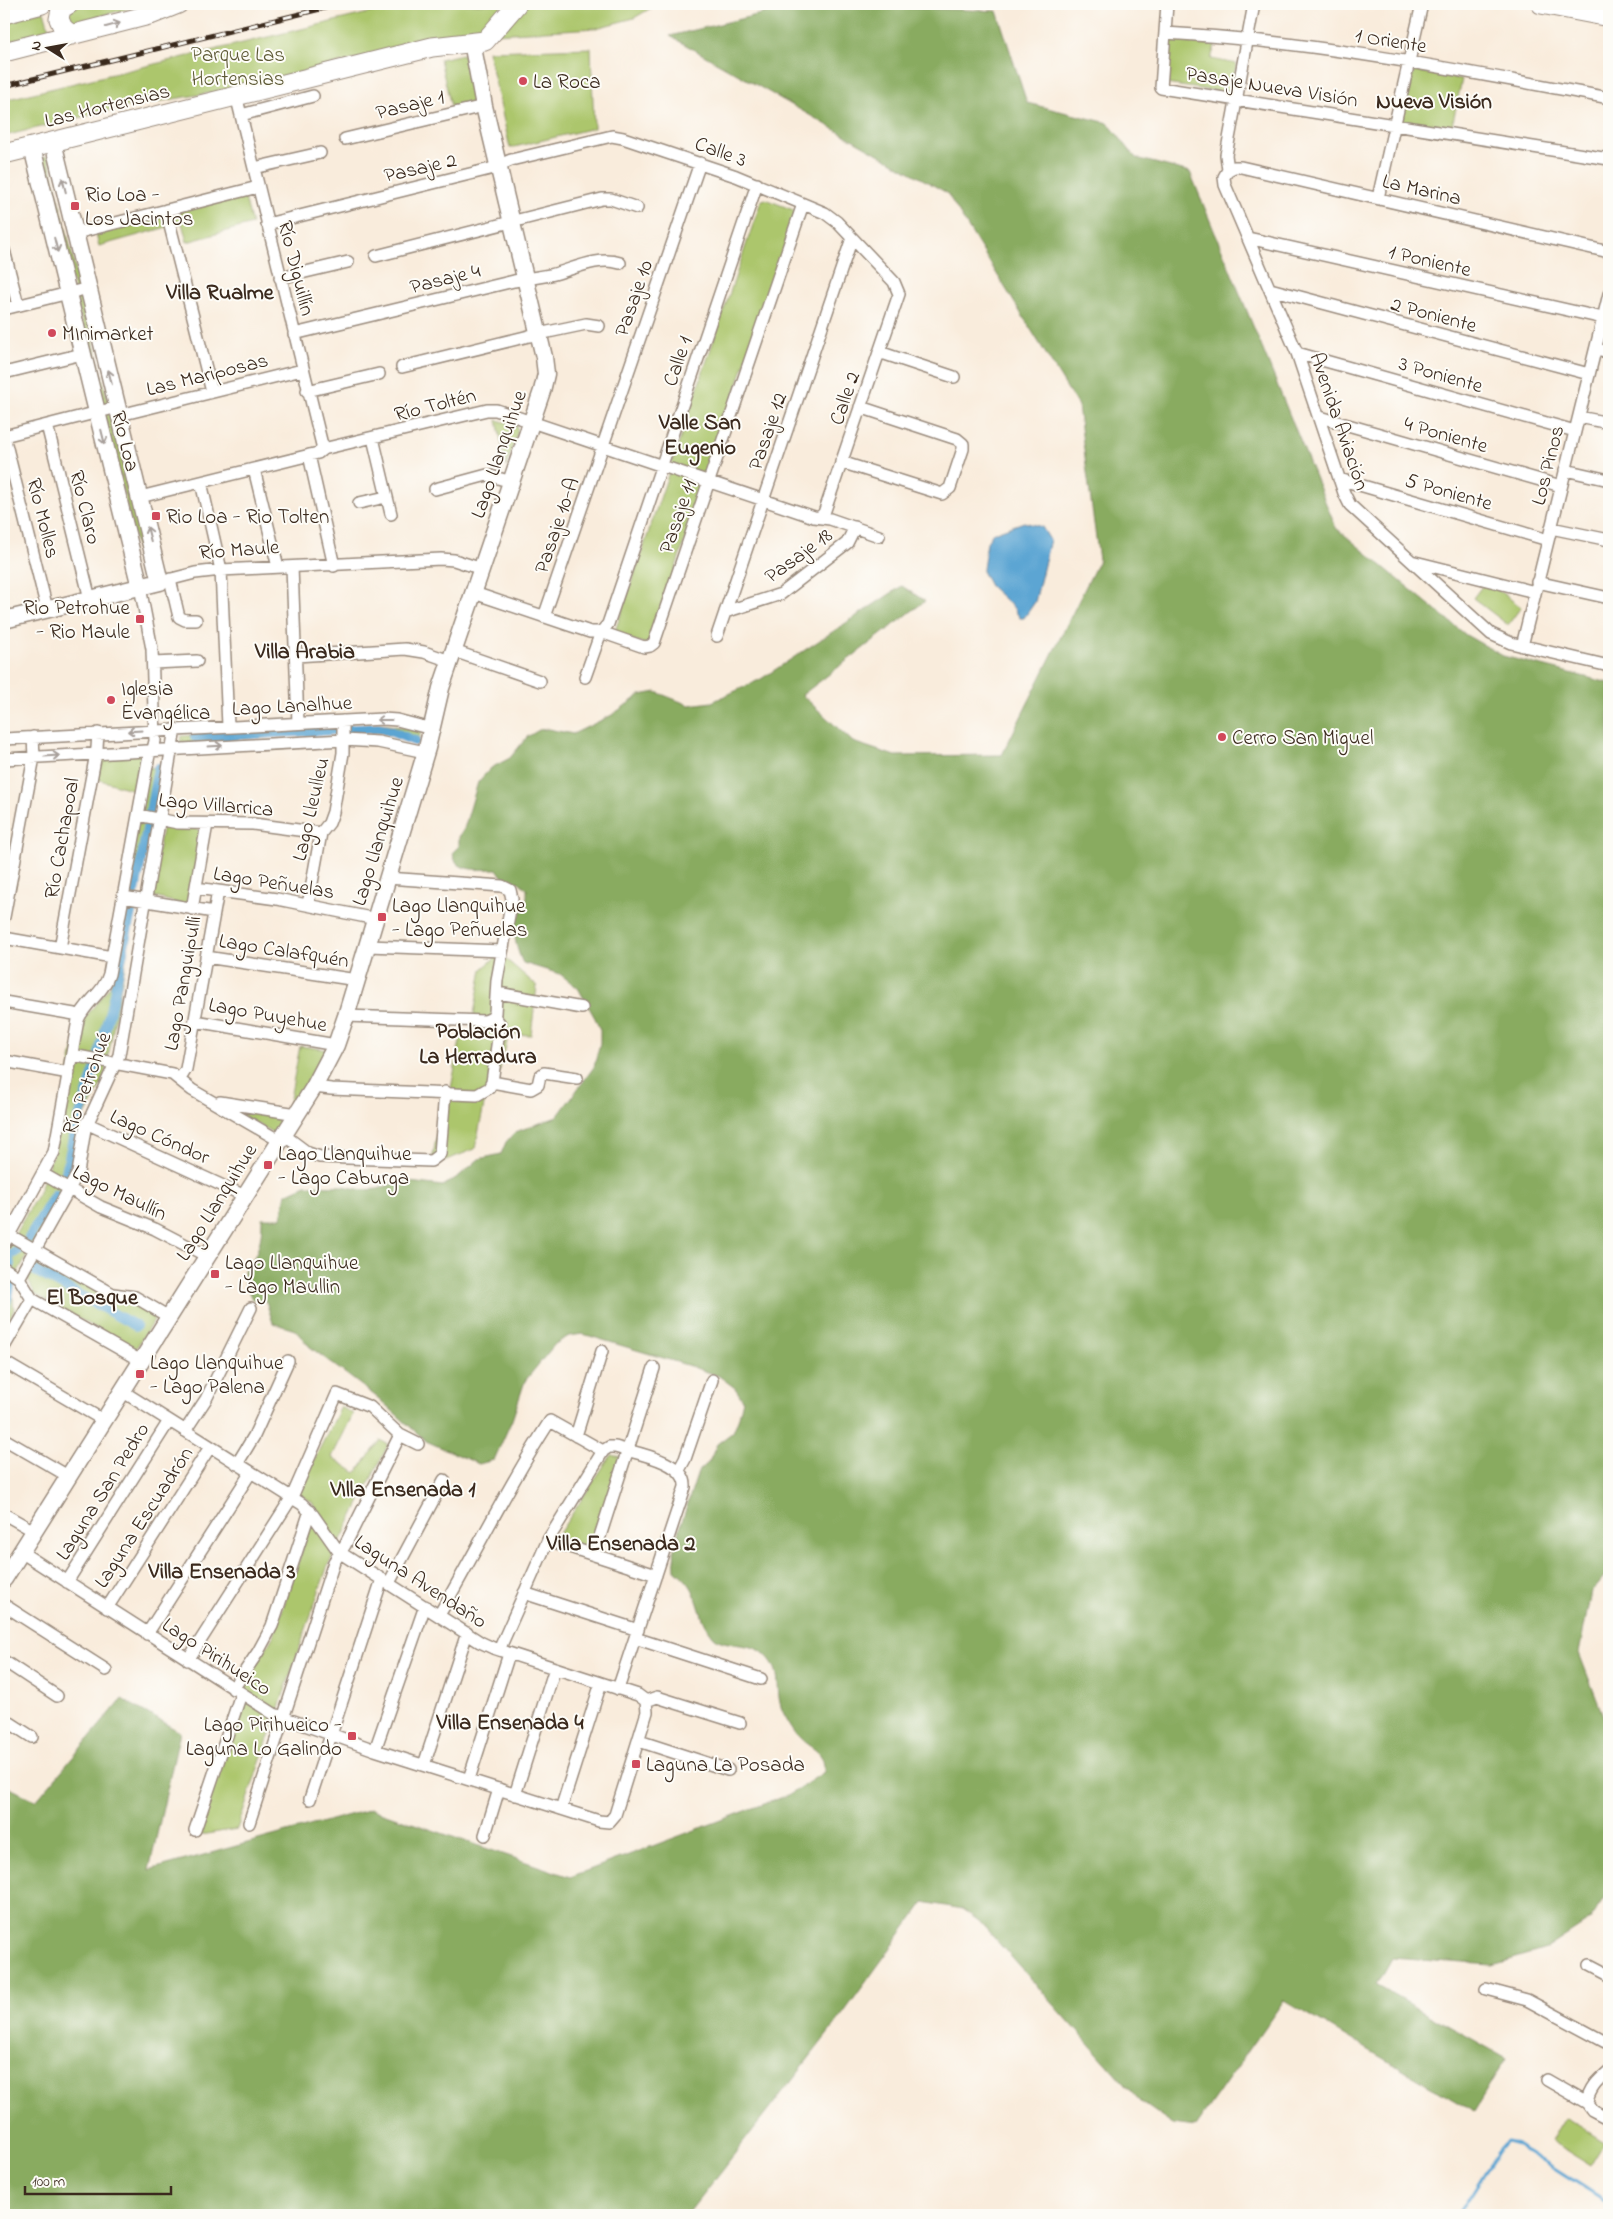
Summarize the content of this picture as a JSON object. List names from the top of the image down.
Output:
{
  "streets": {
    "main road": ["Las Hortensias"],
    "street": [
      "1 Oriente",
      "Pasaje Nueva Visión",
      "Pasaje 1",
      "Calle 3",
      "Pasaje 2",
      "La Marina",
      "1 Poniente",
      "Río Diguillín",
      "Pasaje 4",
      "Pasaje 10",
      "2 Poniente",
      "Calle 1",
      "Las Mariposas",
      "3 Poniente",
      "Calle 2",
      "Río Toltén",
      "Avenida Aviación",
      "Pasaje 12",
      "4 Poniente",
      "Río Loa",
      "Lago Llanquihue",
      "Los Pinos",
      "5 Poniente",
      "Río Claro",
      "Pasaje 11",
      "Río Molles",
      "Pasaje 10-A",
      "Río Maule",
      "Pasaje 18",
      "Lago Lanalhue",
      "Lago Villarrica",
      "Lago Lleulleu",
      "Río Cachapoal",
      "Lago Peñuelas",
      "Lago Calafquén",
      "Lago Panguipulli",
      "Lago Puyehue",
      "Río Petrohué",
      "Lago Cóndor",
      "Lago Maullín",
      "Laguna San Pedro",
      "Laguna Escuadrón",
      "Laguna Avendaño",
      "Lago Pirihueico"
    ]
  },
  "crossings": [
    ["1 Oriente", "Pasaje Nueva Visión"],
    ["1 Oriente", "Avenida Aviación"],
    ["Pasaje Nueva Visión", "Avenida Aviación"],
    ["Pasaje 1", "Lago Llanquihue"],
    ["Las Hortensias", "Río Diguillín"],
    ["Las Hortensias", "Río Loa"],
    ["Las Hortensias", "Lago Llanquihue"],
    ["Calle 3", "Pasaje 2"],
    ["Calle 3", "Pasaje 10"],
    ["Calle 3", "Calle 1"],
    ["Calle 3", "Calle 2"],
    ["Calle 3", "Pasaje 12"],
    ["Calle 3", "Lago Llanquihue"],
    ["Calle 3", "Pasaje 11"],
    ["Pasaje 2", "Río Diguillín"],
    ["Pasaje 2", "Lago Llanquihue"],
    ["La Marina", "Avenida Aviación"],
    ["1 Poniente", "Avenida Aviación"],
    ["1 Poniente", "Los Pinos"],
    ["Río Diguillín", "Pasaje 4"],
    ["Río Diguillín", "Las Mariposas"],
    ["Río Diguillín", "Río Toltén"],
    ["Pasaje 4", "Lago Llanquihue"],
    ["Pasaje 10", "Río Toltén"],
    ["Pasaje 10", "Pasaje 10-A"],
    ["2 Poniente", "Avenida Aviación"],
    ["2 Poniente", "Los Pinos"],
    ["Calle 1", "Río Toltén"],
    ["Calle 1", "Pasaje 11"],
    ["Las Mariposas", "Río Loa"],
    ["Las Mariposas", "Río Claro"],
    ["Las Mariposas", "Río Molles"],
    ["3 Poniente", "Avenida Aviación"],
    ["3 Poniente", "Los Pinos"],
    ["Calle 2", "Río Toltén"],
    ["Río Toltén", "Pasaje 12"],
    ["Río Toltén", "Río Loa"],
    ["Río Toltén", "Lago Llanquihue"],
    ["Río Toltén", "Pasaje 11"],
    ["Río Toltén", "Pasaje 10-A"],
    ["Río Toltén", "Pasaje 18"],
    ["Avenida Aviación", "4 Poniente"],
    ["Avenida Aviación", "Los Pinos"],
    ["Avenida Aviación", "5 Poniente"],
    ["Pasaje 12", "Pasaje 18"],
    ["4 Poniente", "Los Pinos"],
    ["Río Loa", "Río Maule"],
    ["Río Loa", "Lago Lanalhue"],
    ["Río Loa", "Río Petrohué"],
    ["Lago Llanquihue", "Pasaje 11"],
    ["Lago Llanquihue", "Río Maule"],
    ["Lago Llanquihue", "Lago Lanalhue"],
    ["Lago Llanquihue", "Lago Peñuelas"],
    ["Lago Llanquihue", "Lago Calafquén"],
    ["Lago Llanquihue", "Lago Puyehue"],
    ["Lago Llanquihue", "Lago Cóndor"],
    ["Lago Llanquihue", "Lago Maullín"],
    ["Lago Llanquihue", "Laguna Avendaño"],
    ["Lago Llanquihue", "Lago Pirihueico"],
    ["Los Pinos", "5 Poniente"],
    ["Río Claro", "Río Maule"],
    ["Pasaje 11", "Pasaje 10-A"],
    ["Río Molles", "Río Maule"],
    ["Lago Lanalhue", "Lago Lleulleu"],
    ["Lago Lanalhue", "Río Cachapoal"],
    ["Lago Lanalhue", "Río Petrohué"],
    ["Lago Villarrica", "Lago Lleulleu"],
    ["Lago Villarrica", "Lago Panguipulli"],
    ["Lago Villarrica", "Río Petrohué"],
    ["Lago Lleulleu", "Lago Peñuelas"],
    ["Lago Peñuelas", "Lago Panguipulli"],
    ["Lago Peñuelas", "Río Petrohué"],
    ["Lago Calafquén", "Lago Panguipulli"],
    ["Lago Panguipulli", "Lago Puyehue"],
    ["Río Petrohué", "Lago Cóndor"],
    ["Río Petrohué", "Lago Maullín"],
    ["Laguna San Pedro", "Laguna Avendaño"],
    ["Laguna San Pedro", "Lago Pirihueico"],
    ["Laguna Escuadrón", "Laguna Avendaño"],
    ["Laguna Escuadrón", "Lago Pirihueico"]
  ],
  "districts": [
    "Nueva Visión",
    "Villa Rualme",
    "Valle San Eugenio",
    "Villa Arabia",
    "Población La Herradura",
    "El Bosque",
    "VIlla Ensenada 1",
    "Villa Ensenada 2",
    "Villa Ensenada 3",
    "Villa Ensenada 4"
  ],
  "parks": ["Parque Las Hortensias"],
  "places": {
    "other": [
      "La Roca",
      "MInimarket",
      "Iglesia Evangélica",
      "Cerro San Miguel"
    ],
    "transit": [
      "Rio Loa - Los Jacintos",
      "Rio Loa - Rio Tolten",
      "Rio Petrohue - Rio Maule",
      "Lago Llanquihue - Lago Peñuelas",
      "Lago Llanquihue - Lago Caburga",
      "Lago Llanquihue - Lago Maullin",
      "Lago Llanquihue - Lago Palena",
      "Lago Pirihueico - Laguna Lo Galindo",
      "Laguna La Posada"
    ]
  },
  "scale_bar": "100 m",
  "north": "left"
}
